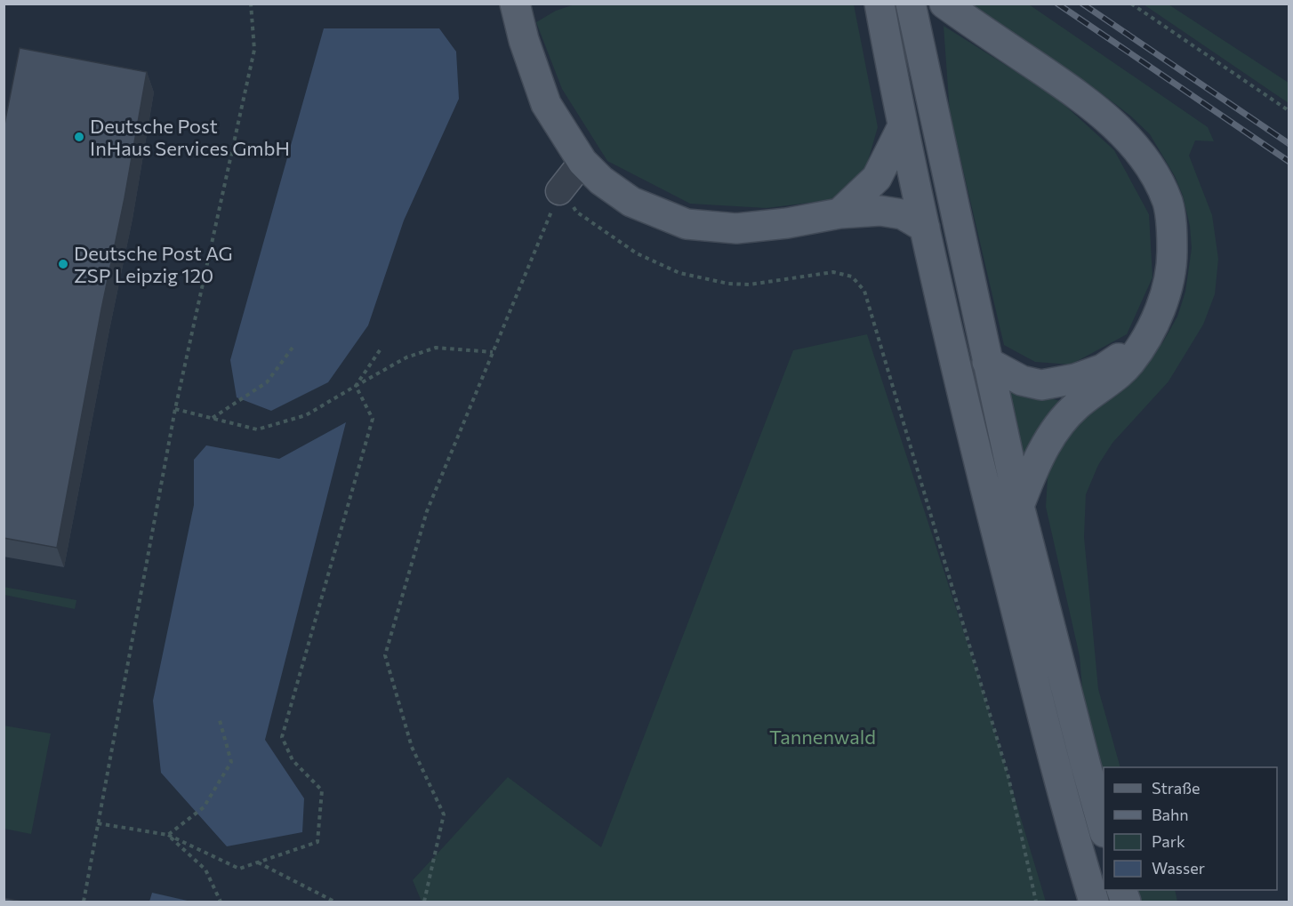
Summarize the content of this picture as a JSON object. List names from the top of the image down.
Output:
{
  "parks": ["Tannenwald"],
  "places": ["Deutsche Post InHaus Services GmbH", "Deutsche Post AG ZSP Leipzig 120"],
  "legend": [
    "Straße",
    "Bahn",
    "Park",
    "Wasser"
  ]
}
